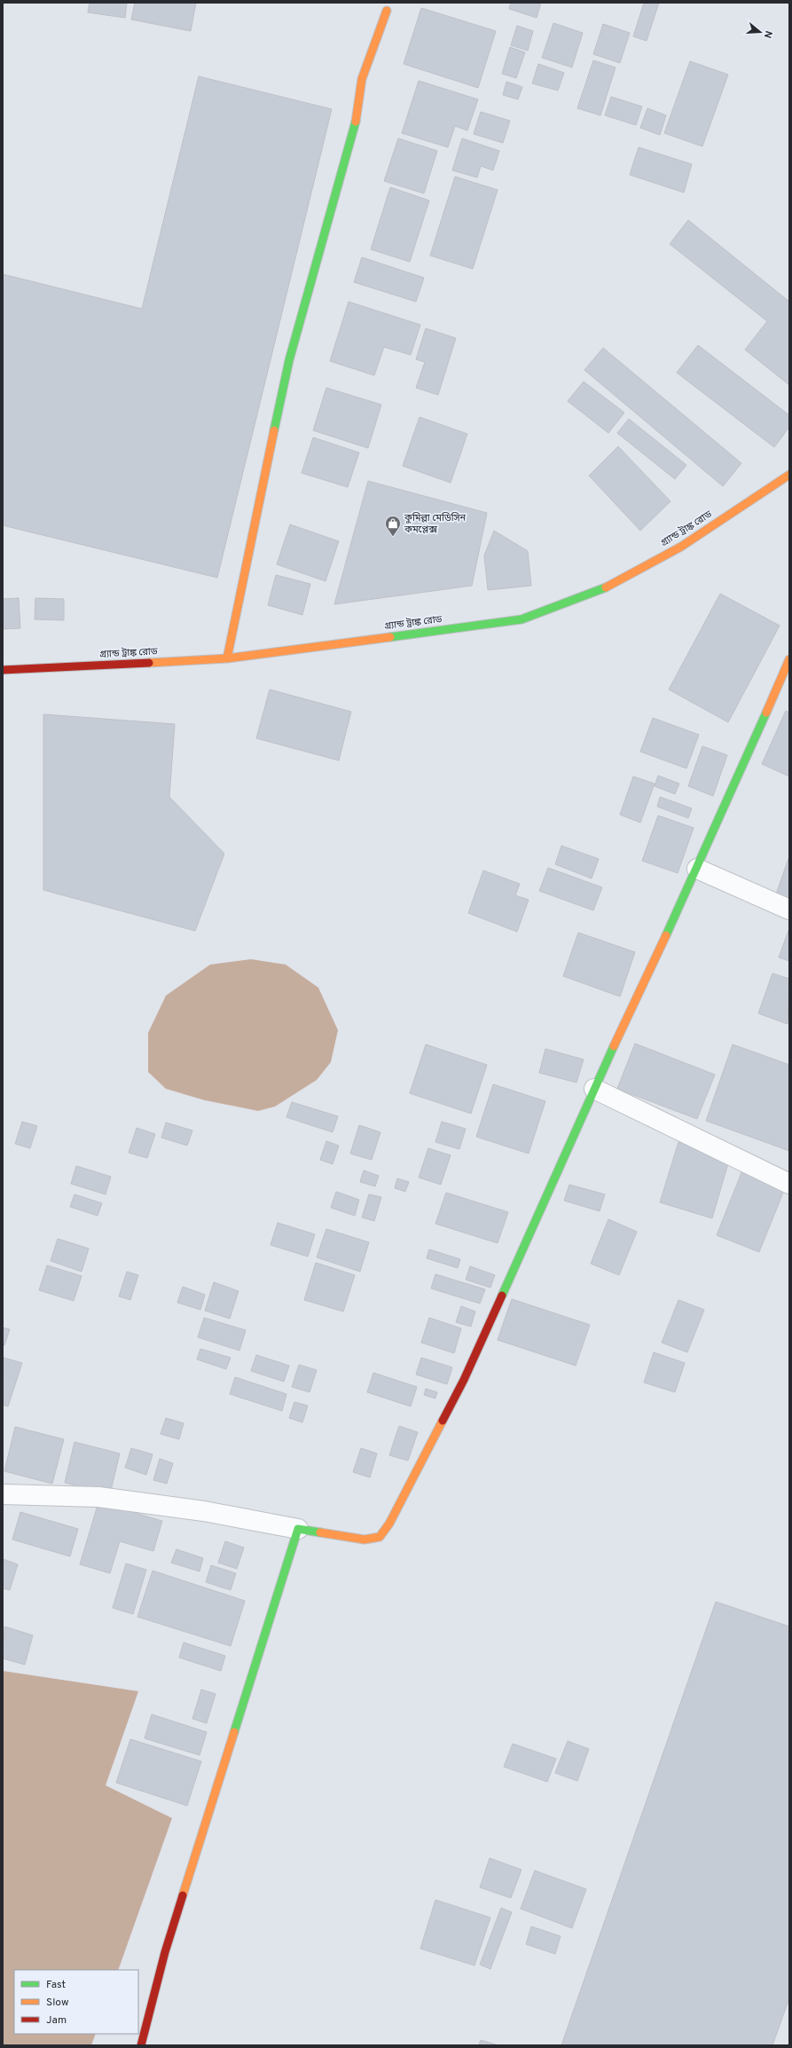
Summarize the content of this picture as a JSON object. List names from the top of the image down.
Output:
{
  "streets": {
    "main road": ["গ্র্যান্ড ট্রাঙ্ক রোড"]
  },
  "places": {
    "shop": ["কুমিল্লা মেডিসিন কমপ্লেক্স"]
  },
  "legend": ["Fast", "Slow", "Jam"],
  "north": "right"
}
